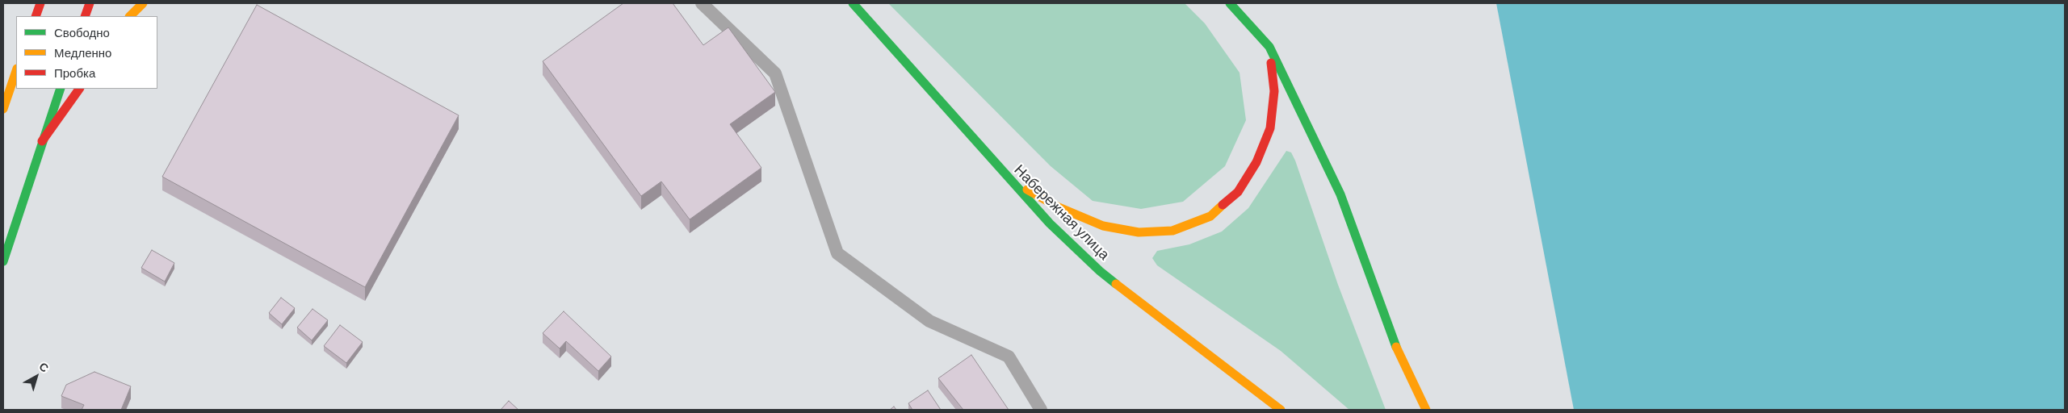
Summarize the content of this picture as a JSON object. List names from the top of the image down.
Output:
{
  "streets": {
    "main road": ["Набережная улица"]
  },
  "legend": ["Свободно", "Медленно", "Пробка"],
  "north": "top right"
}
